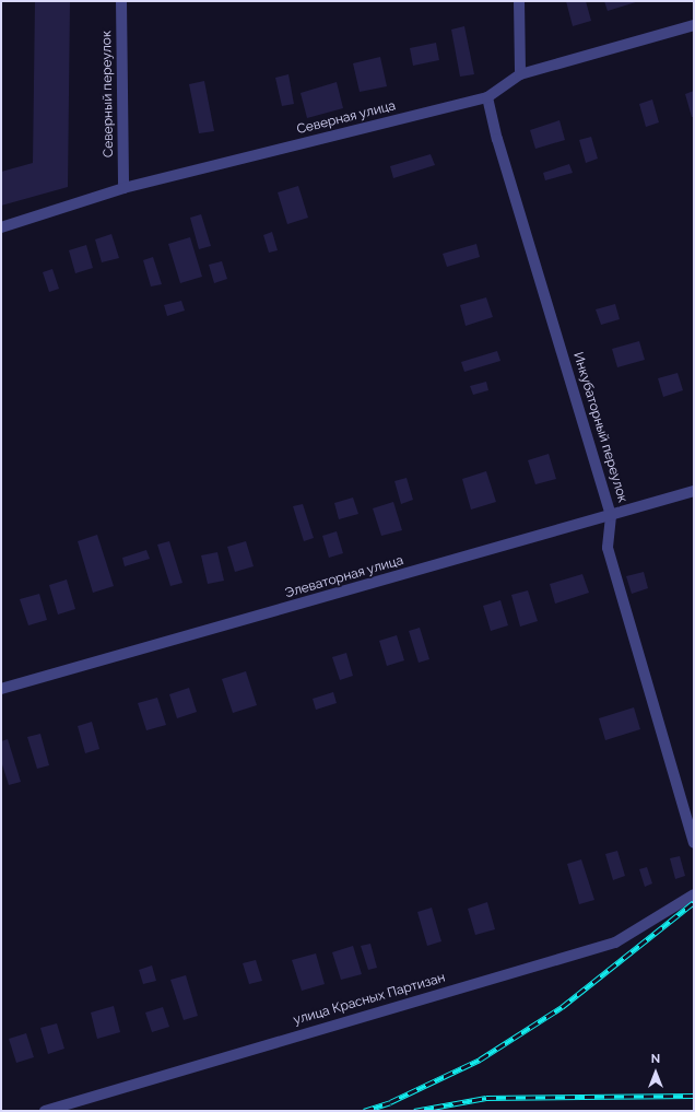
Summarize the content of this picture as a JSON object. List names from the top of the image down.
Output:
{
  "streets": {
    "street": [
      "Северный переулок",
      "Северная улица",
      "Инкубаторный переулок",
      "Элеваторная улица",
      "улица Красных Партизан"
    ]
  },
  "crossings": [
    ["Северный переулок", "Северная улица"],
    ["Северная улица", "Инкубаторный переулок"],
    ["Инкубаторный переулок", "Элеваторная улица"]
  ],
  "north": "top"
}
